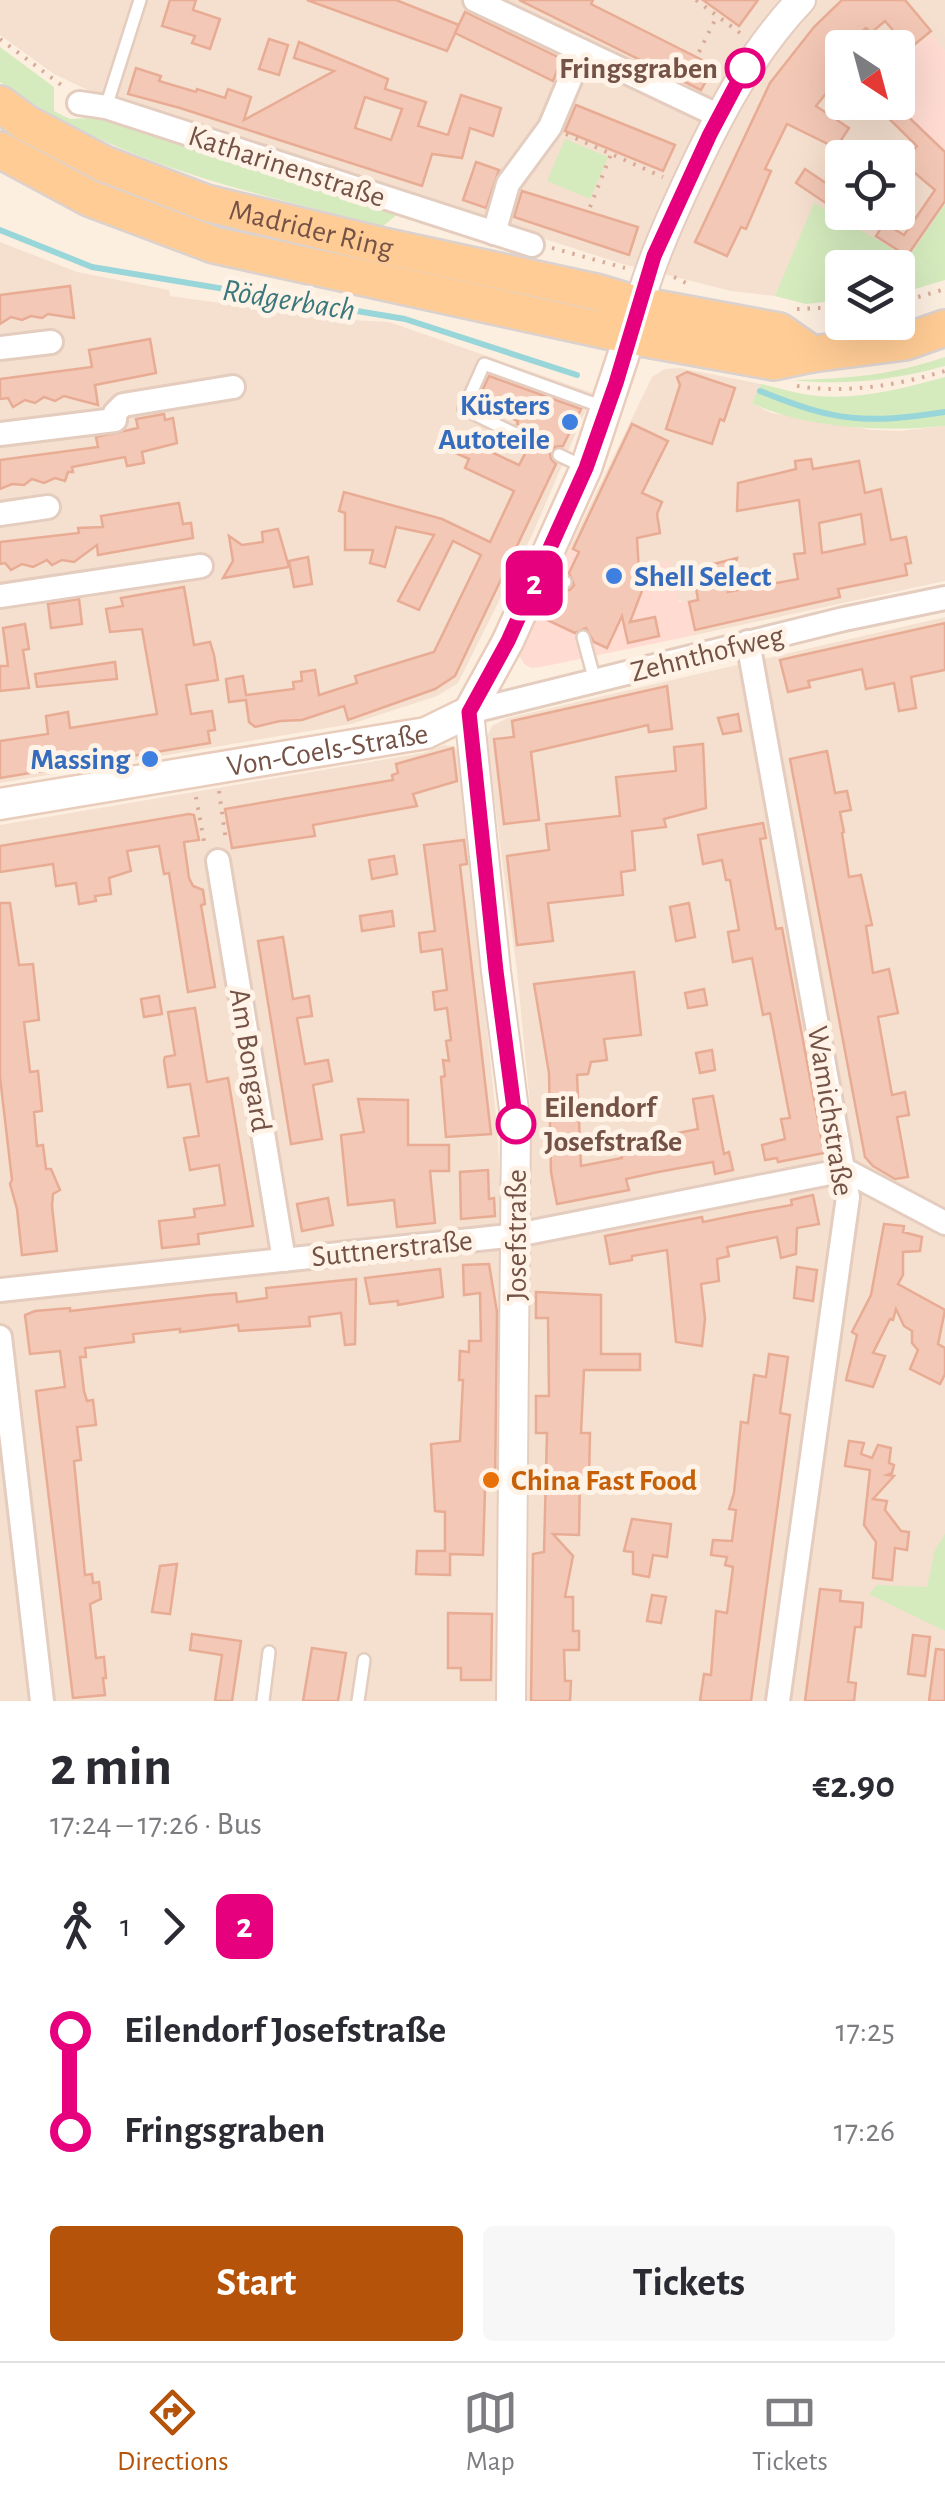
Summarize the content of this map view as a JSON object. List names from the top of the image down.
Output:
{
  "streets": {
    "main road": ["Madrider Ring", "Von-Coels-Straße"],
    "street": [
      "Katharinenstraße",
      "Zehnthofweg",
      "Am Bongard",
      "Wamichstraße",
      "Josefstraße",
      "Suttnerstraße"
    ]
  },
  "crossings": [
    ["Madrider Ring", "Von-Coels-Straße"],
    ["Zehnthofweg", "Von-Coels-Straße"],
    ["Zehnthofweg", "Wamichstraße"],
    ["Zehnthofweg", "Josefstraße"],
    ["Von-Coels-Straße", "Josefstraße"],
    ["Am Bongard", "Suttnerstraße"],
    ["Wamichstraße", "Suttnerstraße"],
    ["Josefstraße", "Suttnerstraße"]
  ],
  "water": ["Rödgerbach"],
  "places": [
    "Fringsgraben",
    "Küsters Autoteile",
    "Shell Select",
    "Massing",
    "Eilendorf Josefstraße",
    "China Fast Food"
  ],
  "lines": ["bus line 2"],
  "north": "bottom right",
  "page": {
    "on_map": "2",
    "heading": ["2 min", "17:24 – 17:26 · Bus", "€2.90"],
    "legs": ["1", "2"],
    "list": [
      {
        "name": "Eilendorf Josefstraße",
        "value": "17:25"
      },
      {
        "name": "Fringsgraben",
        "value": "17:26"
      }
    ],
    "buttons": ["Start", "Tickets"],
    "tabs": ["Directions", "Map", "Tickets"]
  }
}
